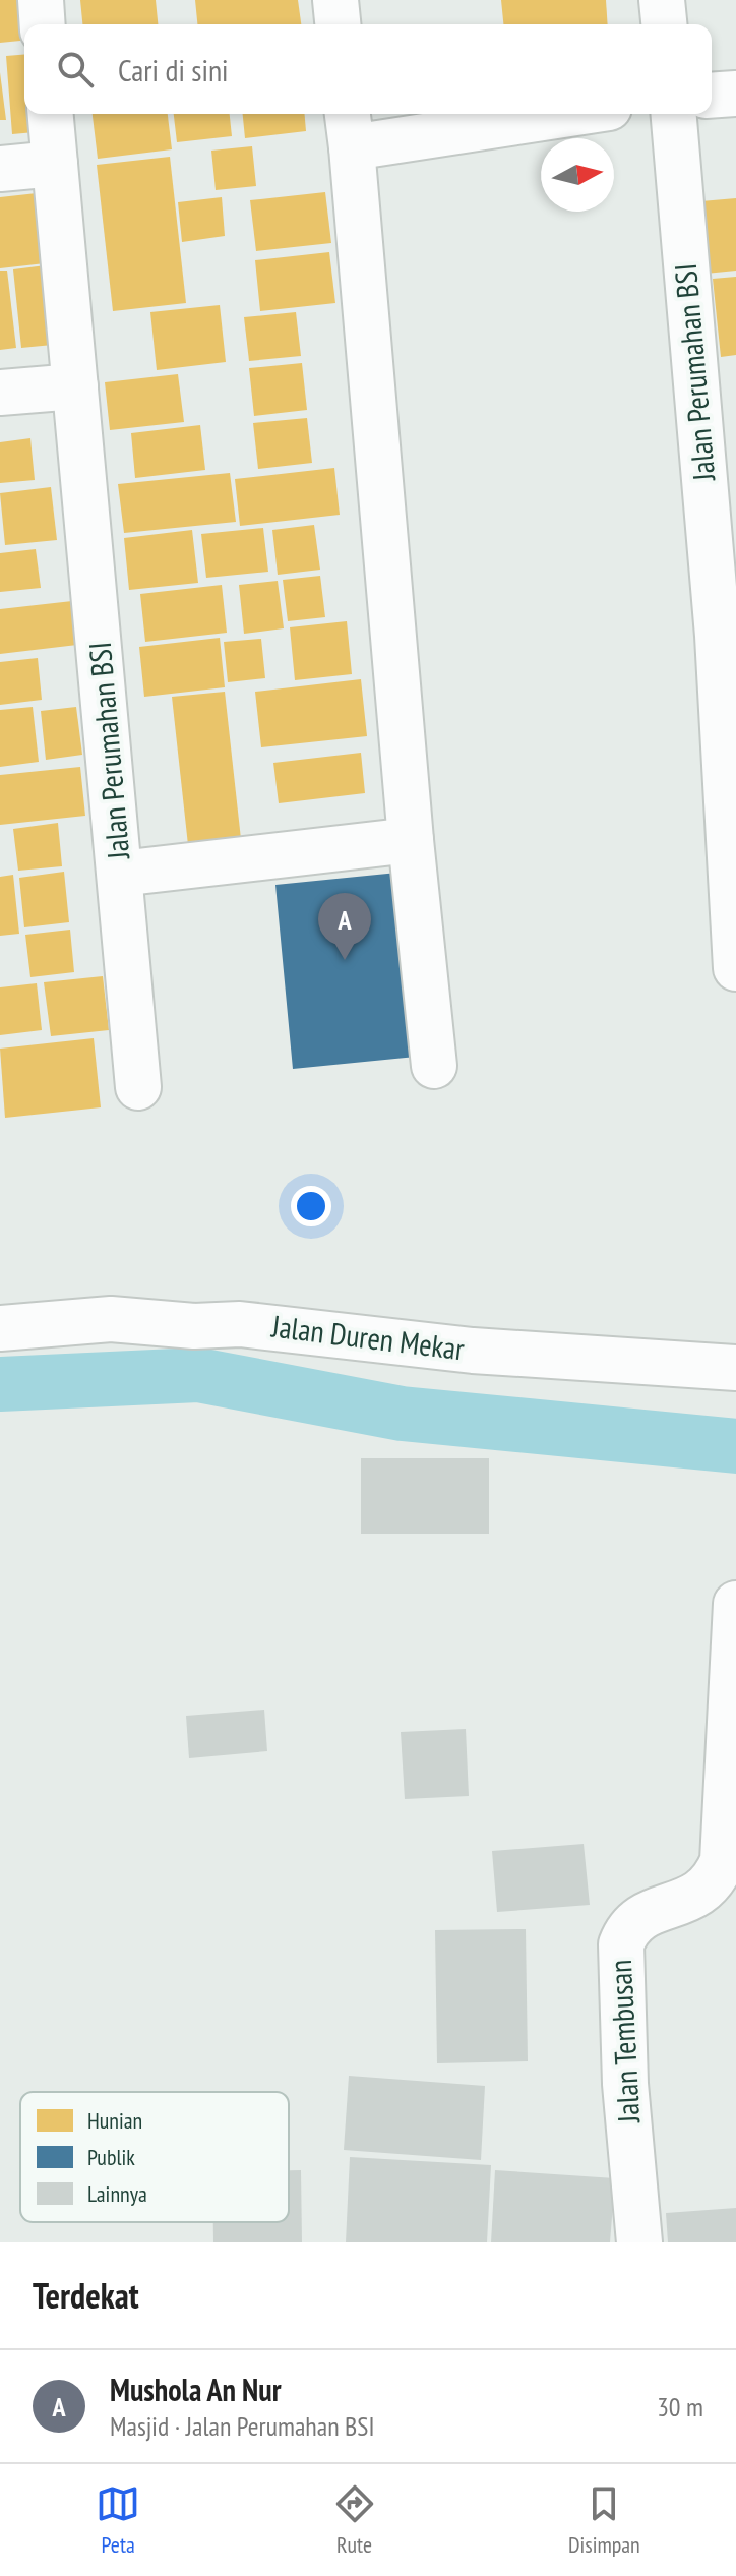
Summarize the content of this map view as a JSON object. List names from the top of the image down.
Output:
{
  "streets": {
    "street": ["Jalan Perumahan BSI", "Jalan Duren Mekar", "Jalan Tembusan"]
  },
  "legend": ["Hunian", "Publik", "Lainnya"],
  "north": "right",
  "page": {
    "search": "Cari di sini",
    "pins": "A",
    "heading": "Terdekat",
    "list": [
      {
        "mark": "A",
        "name": "Mushola An Nur",
        "note": "Masjid · Jalan Perumahan BSI",
        "value": "30 m"
      }
    ],
    "nav": ["Peta", "Rute", "Disimpan"]
  }
}
